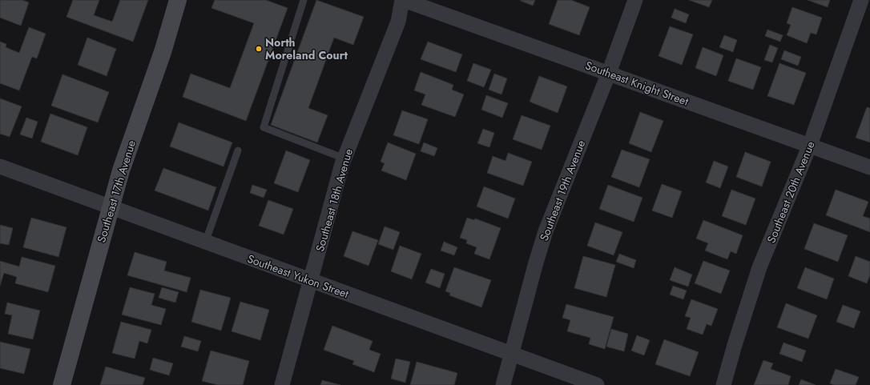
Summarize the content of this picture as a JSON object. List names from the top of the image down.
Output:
{
  "streets": {
    "street": [
      "Southeast Knight Street",
      "Southeast 19th Avenue",
      "Southeast 17th Avenue",
      "Southeast 20th Avenue",
      "Southeast 18th Avenue",
      "Southeast Yukon Street"
    ]
  },
  "crossings": [
    ["Southeast Knight Street", "Southeast 19th Avenue"],
    ["Southeast Knight Street", "Southeast 20th Avenue"],
    ["Southeast Knight Street", "Southeast 18th Avenue"],
    ["Southeast 19th Avenue", "Southeast Yukon Street"],
    ["Southeast 17th Avenue", "Southeast Yukon Street"],
    ["Southeast 18th Avenue", "Southeast Yukon Street"]
  ],
  "places": ["North Moreland Court"]
}
